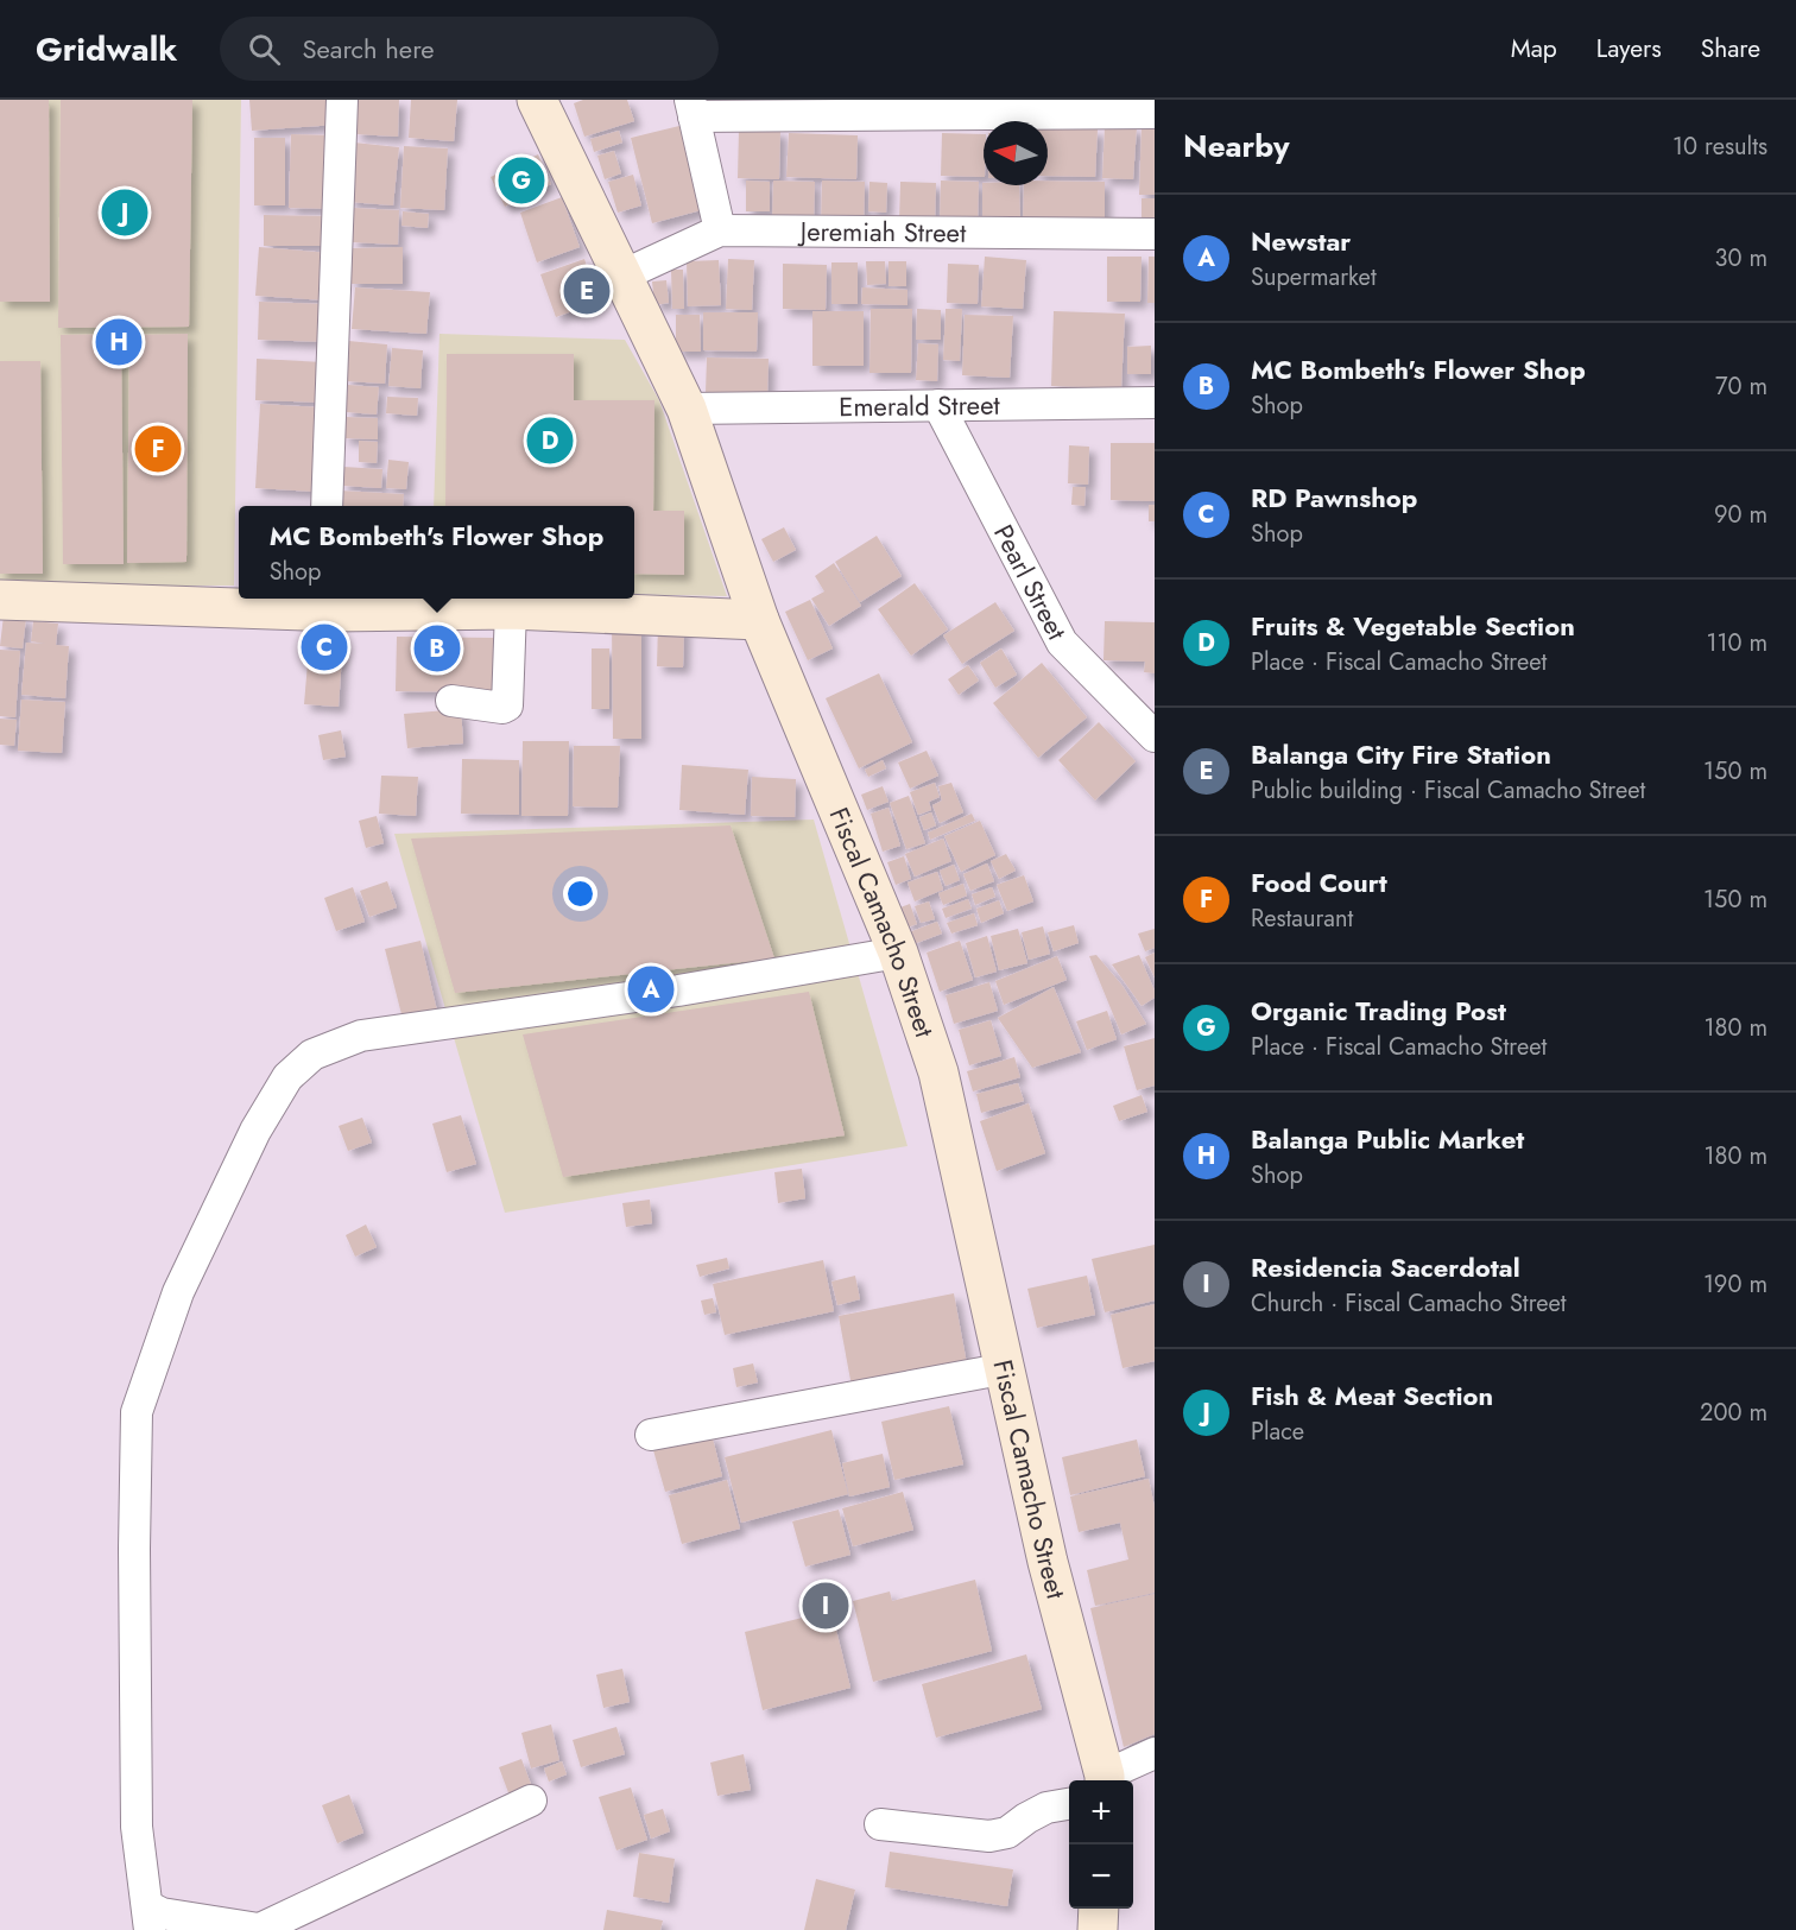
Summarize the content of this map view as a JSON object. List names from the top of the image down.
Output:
{
  "streets": {
    "street": [
      "Jeremiah Street",
      "Emerald Street",
      "Pearl Street",
      "Fiscal Camacho Street"
    ]
  },
  "crossings": [
    ["Jeremiah Street", "Fiscal Camacho Street"],
    ["Emerald Street", "Pearl Street"],
    ["Emerald Street", "Fiscal Camacho Street"]
  ],
  "north": "left",
  "page": {
    "header": "Gridwalk",
    "search": "Search here",
    "nav": ["Map", "Layers", "Share"],
    "heading": ["Nearby", "10 results"],
    "pins": [
      "G",
      "J",
      "E",
      "H",
      "D",
      "F",
      "C",
      "B",
      "A",
      "I"
    ],
    "list": [
      {
        "mark": "A",
        "name": "Newstar",
        "note": "Supermarket",
        "value": "30 m"
      },
      {
        "mark": "B",
        "name": "MC Bombeth's Flower Shop",
        "note": "Shop",
        "value": "70 m"
      },
      {
        "mark": "C",
        "name": "RD Pawnshop",
        "note": "Shop",
        "value": "90 m"
      },
      {
        "mark": "D",
        "name": "Fruits & Vegetable Section",
        "note": "Place · Fiscal Camacho Street",
        "value": "110 m"
      },
      {
        "mark": "E",
        "name": "Balanga City Fire Station",
        "note": "Public building · Fiscal Camacho Street",
        "value": "150 m"
      },
      {
        "mark": "F",
        "name": "Food Court",
        "note": "Restaurant",
        "value": "150 m"
      },
      {
        "mark": "G",
        "name": "Organic Trading Post",
        "note": "Place · Fiscal Camacho Street",
        "value": "180 m"
      },
      {
        "mark": "H",
        "name": "Balanga Public Market",
        "note": "Shop",
        "value": "180 m"
      },
      {
        "mark": "I",
        "name": "Residencia Sacerdotal",
        "note": "Church · Fiscal Camacho Street",
        "value": "190 m"
      },
      {
        "mark": "J",
        "name": "Fish & Meat Section",
        "note": "Place",
        "value": "200 m"
      }
    ],
    "popup": ["MC Bombeth's Flower Shop", "Shop"],
    "map_buttons": ["+", "−"]
  }
}
